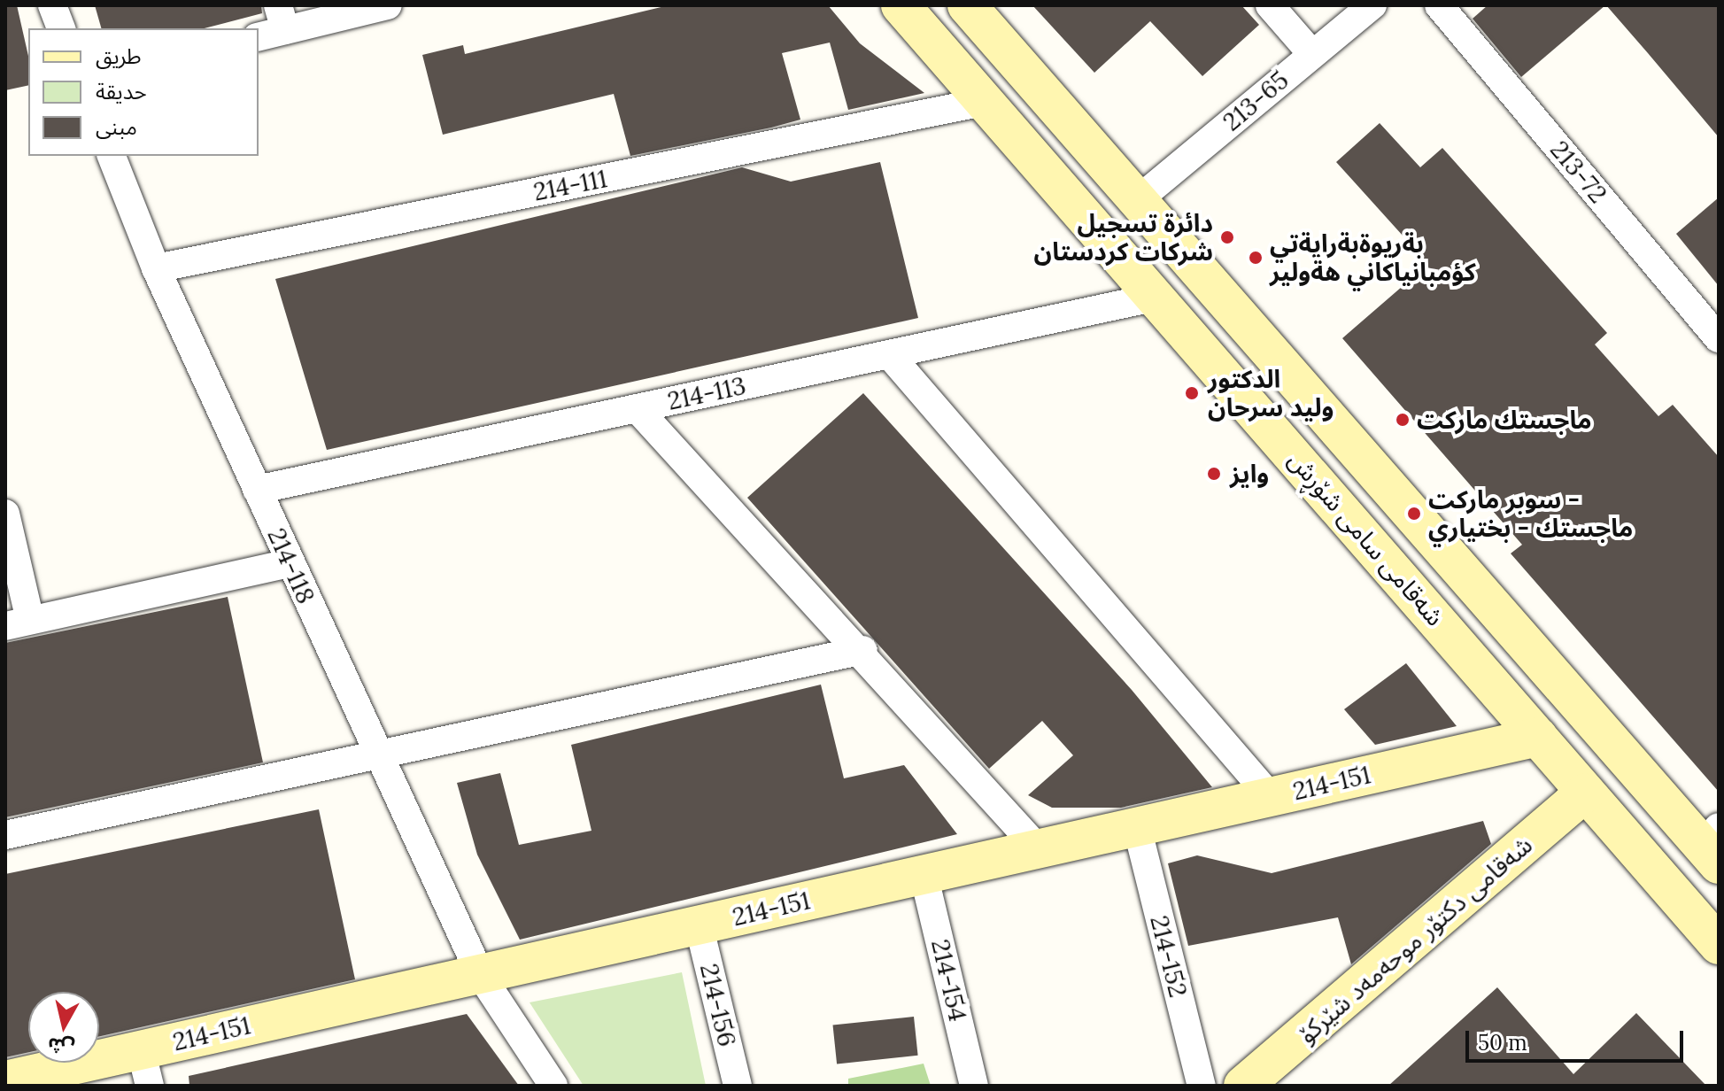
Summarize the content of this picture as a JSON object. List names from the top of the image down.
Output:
{
  "streets": {
    "main road": ["شەقامی سامی شۆڕش", "214-151", "شەقامی دکتۆر موحەمەد شێرکۆ"],
    "street": [
      "213-65",
      "213-72",
      "214-111",
      "214-113",
      "214-118",
      "214-152",
      "214-154",
      "214-156"
    ]
  },
  "crossings": [
    ["213-65", "شەقامی سامی شۆڕش"],
    ["214-111", "شەقامی سامی شۆڕش"],
    ["214-111", "214-118"],
    ["214-113", "شەقامی سامی شۆڕش"],
    ["214-113", "214-118"],
    ["شەقامی سامی شۆڕش", "214-151"],
    ["شەقامی سامی شۆڕش", "شەقامی دکتۆر موحەمەد شێرکۆ"],
    ["214-118", "214-151"],
    ["214-151", "214-152"],
    ["214-151", "214-154"],
    ["214-151", "214-156"]
  ],
  "places": [
    "دائرة تسجيل شركات كردستان",
    "بةريوةبةرايةتي كؤمبانياكاني هةولير",
    "الدكتور وليد سرحان",
    "ماجستك ماركت",
    "وايز",
    "سوبر ماركت - ماجستك - بختياري"
  ],
  "legend": ["طريق", "حديقة", "مبنى"],
  "scale_bar": "50 m",
  "north": "bottom"
}
